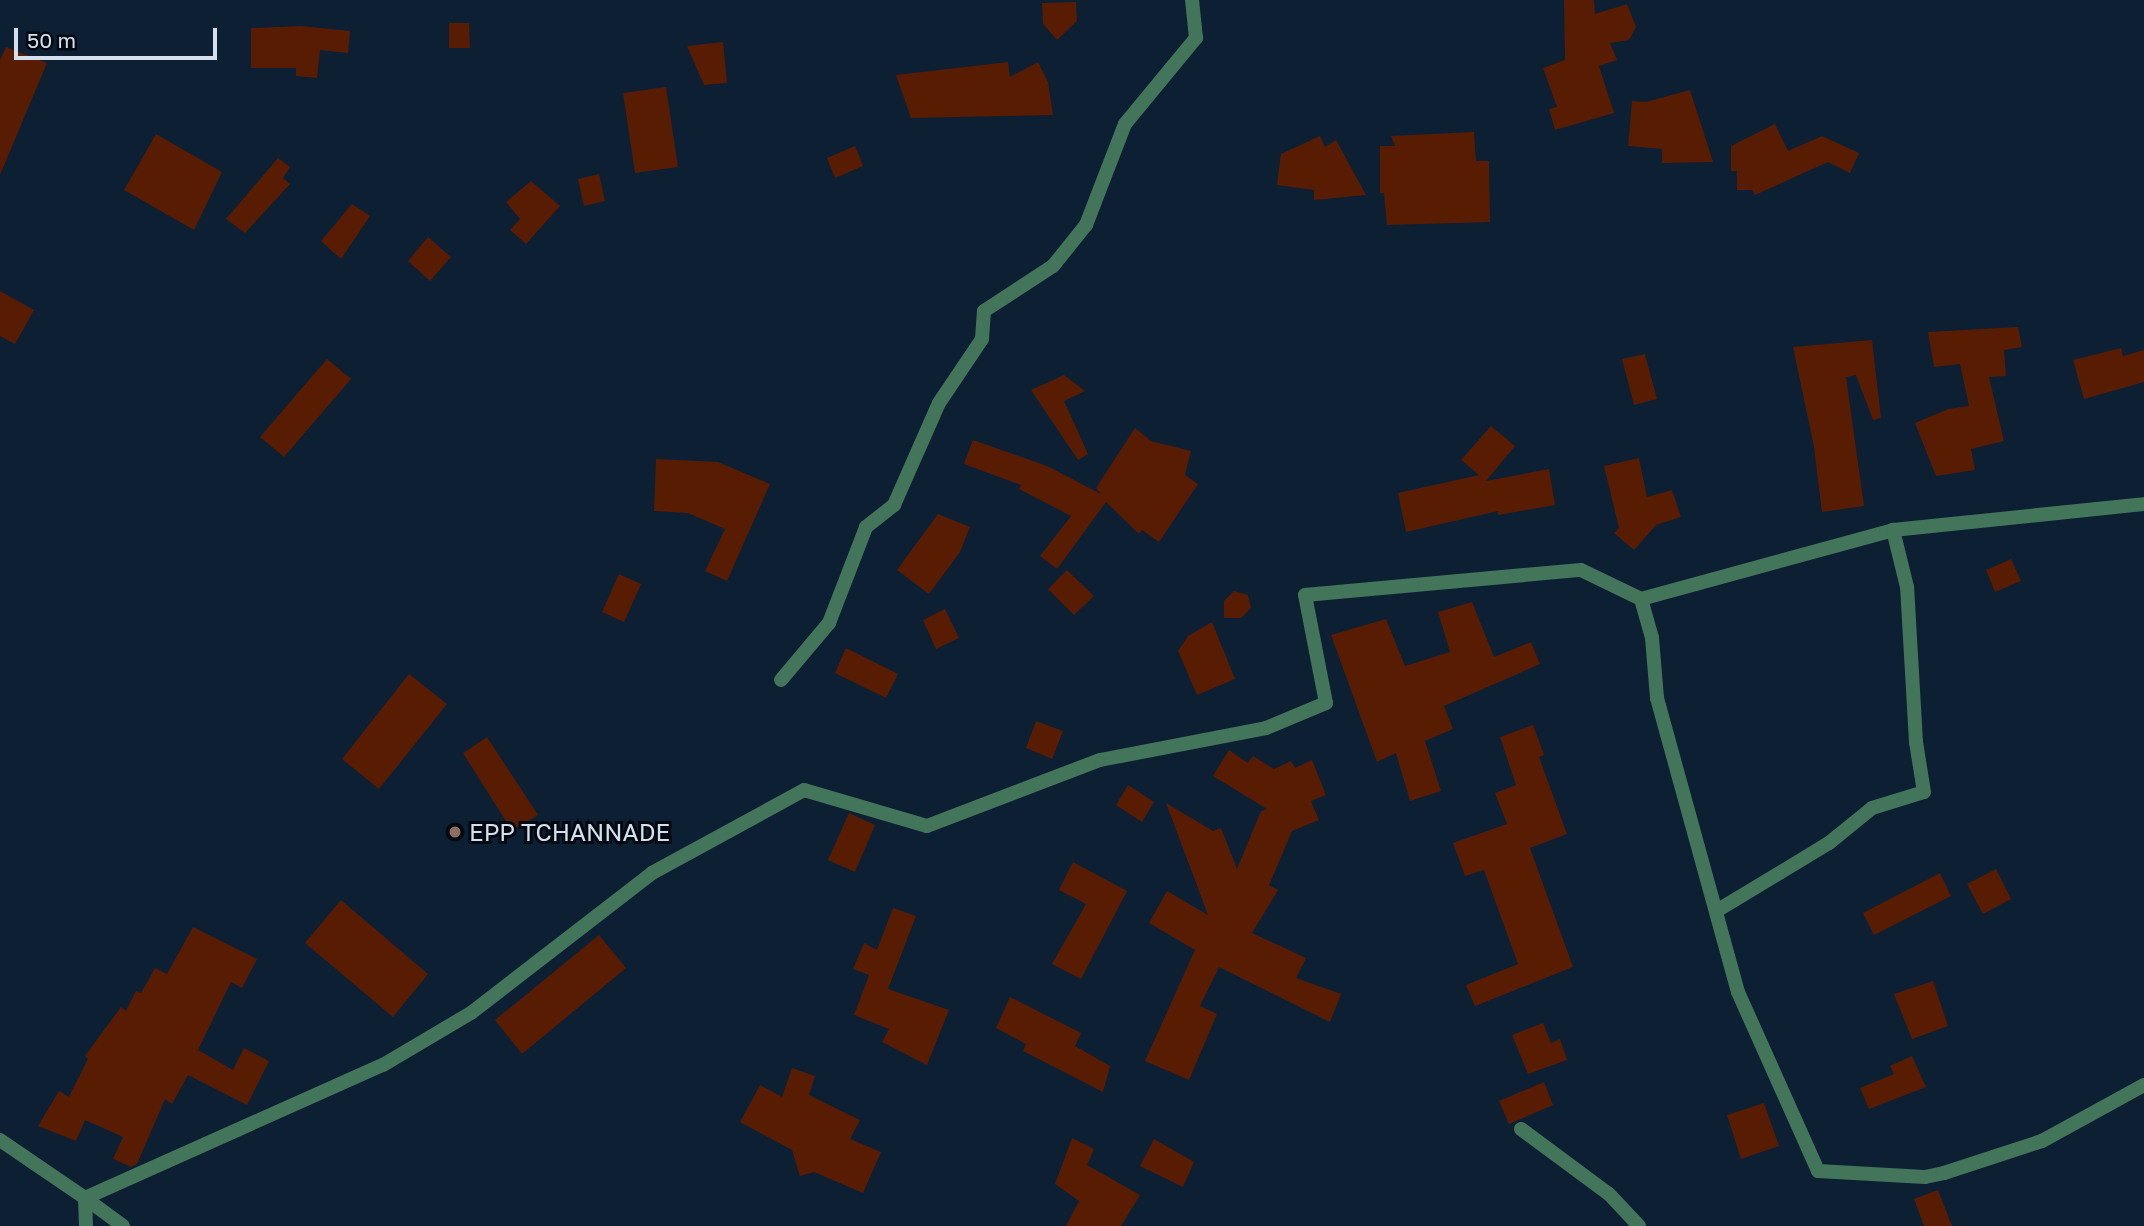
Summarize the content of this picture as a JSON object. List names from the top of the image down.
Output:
{
  "places": ["EPP TCHANNADE"],
  "scale_bar": "50 m"
}
